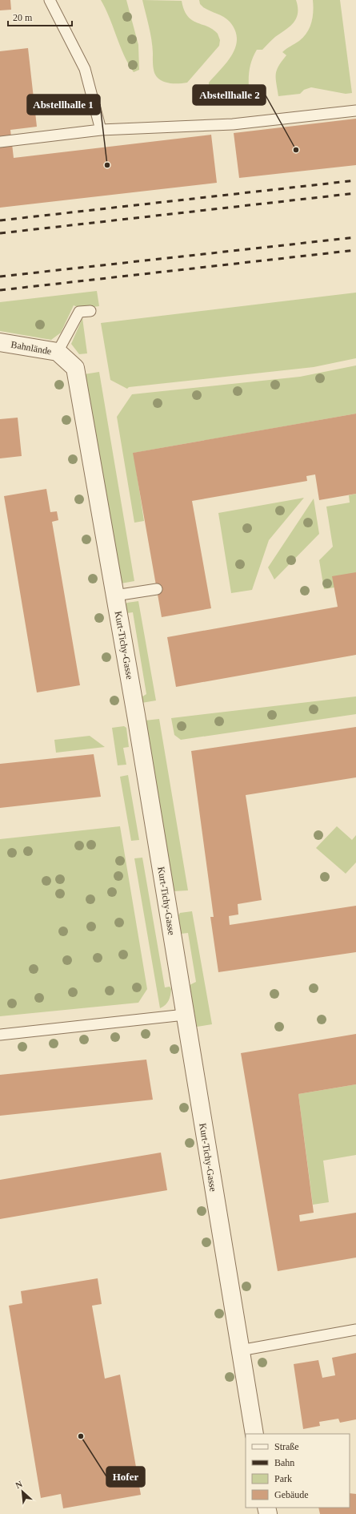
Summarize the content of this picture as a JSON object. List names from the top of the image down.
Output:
{
  "streets": {
    "street": ["Bahnlände", "Kurt-Tichy-Gasse"]
  },
  "crossings": [
    ["Bahnlände", "Kurt-Tichy-Gasse"]
  ],
  "places": ["Abstellhalle 2", "Abstellhalle 1", "Hofer"],
  "legend": [
    "Straße",
    "Bahn",
    "Park",
    "Gebäude"
  ],
  "scale_bar": "20 m",
  "north": "top left"
}
